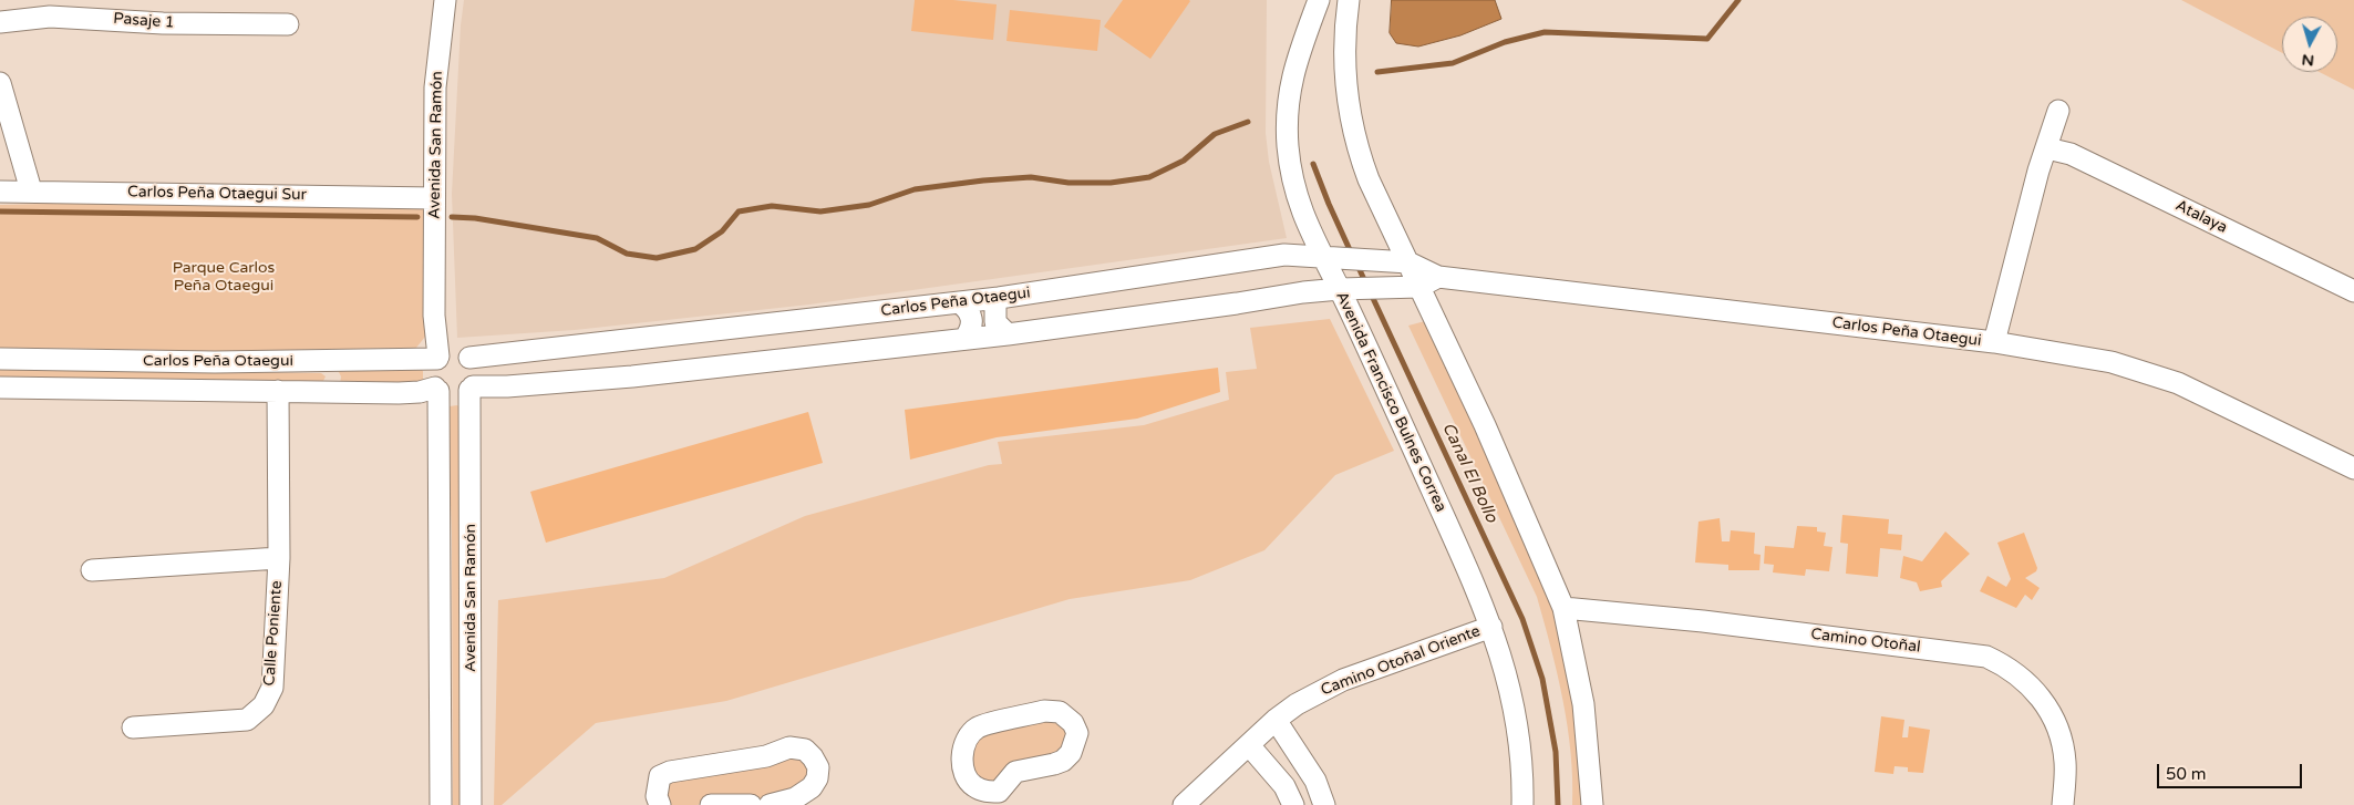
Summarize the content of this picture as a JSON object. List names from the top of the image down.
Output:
{
  "streets": {
    "street": [
      "Pasaje 1",
      "Avenida San Ramón",
      "Carlos Peña Otaegui Sur",
      "Atalaya",
      "Carlos Peña Otaegui",
      "Avenida Francisco Bulnes Correa",
      "Calle Poniente",
      "Camino Otoñal",
      "Camino Otoñal Oriente"
    ]
  },
  "crossings": [
    ["Avenida San Ramón", "Carlos Peña Otaegui Sur"],
    ["Avenida San Ramón", "Carlos Peña Otaegui"],
    ["Carlos Peña Otaegui", "Avenida Francisco Bulnes Correa"],
    ["Carlos Peña Otaegui", "Calle Poniente"],
    ["Avenida Francisco Bulnes Correa", "Camino Otoñal Oriente"]
  ],
  "water": ["Canal El Bollo"],
  "parks": ["Parque Carlos Peña Otaegui"],
  "scale_bar": "50 m",
  "north": "bottom"
}
